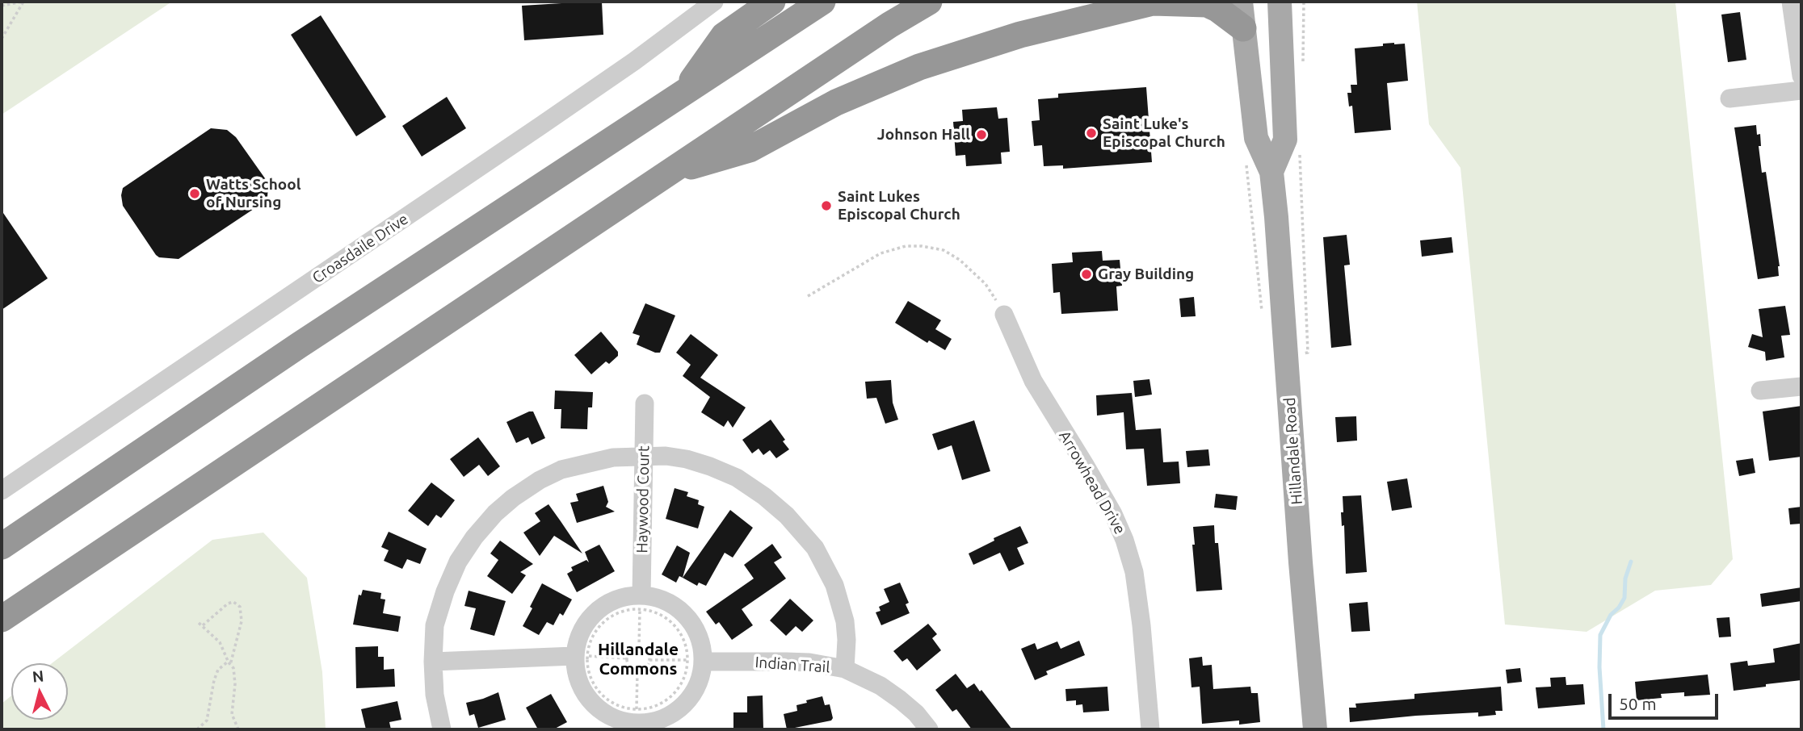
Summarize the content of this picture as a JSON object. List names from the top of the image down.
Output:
{
  "streets": {
    "main road": ["Hillandale Road"],
    "street": [
      "Croasdaile Drive",
      "Arrowhead Drive",
      "Haywood Court",
      "Indian Trail"
    ]
  },
  "districts": ["Hillandale Commons"],
  "places": [
    "Saint Luke's Episcopal Church",
    "Johnson Hall",
    "Watts School of Nursing",
    "Saint Lukes Episcopal Church",
    "Gray Building"
  ],
  "scale_bar": "50 m",
  "north": "top"
}
